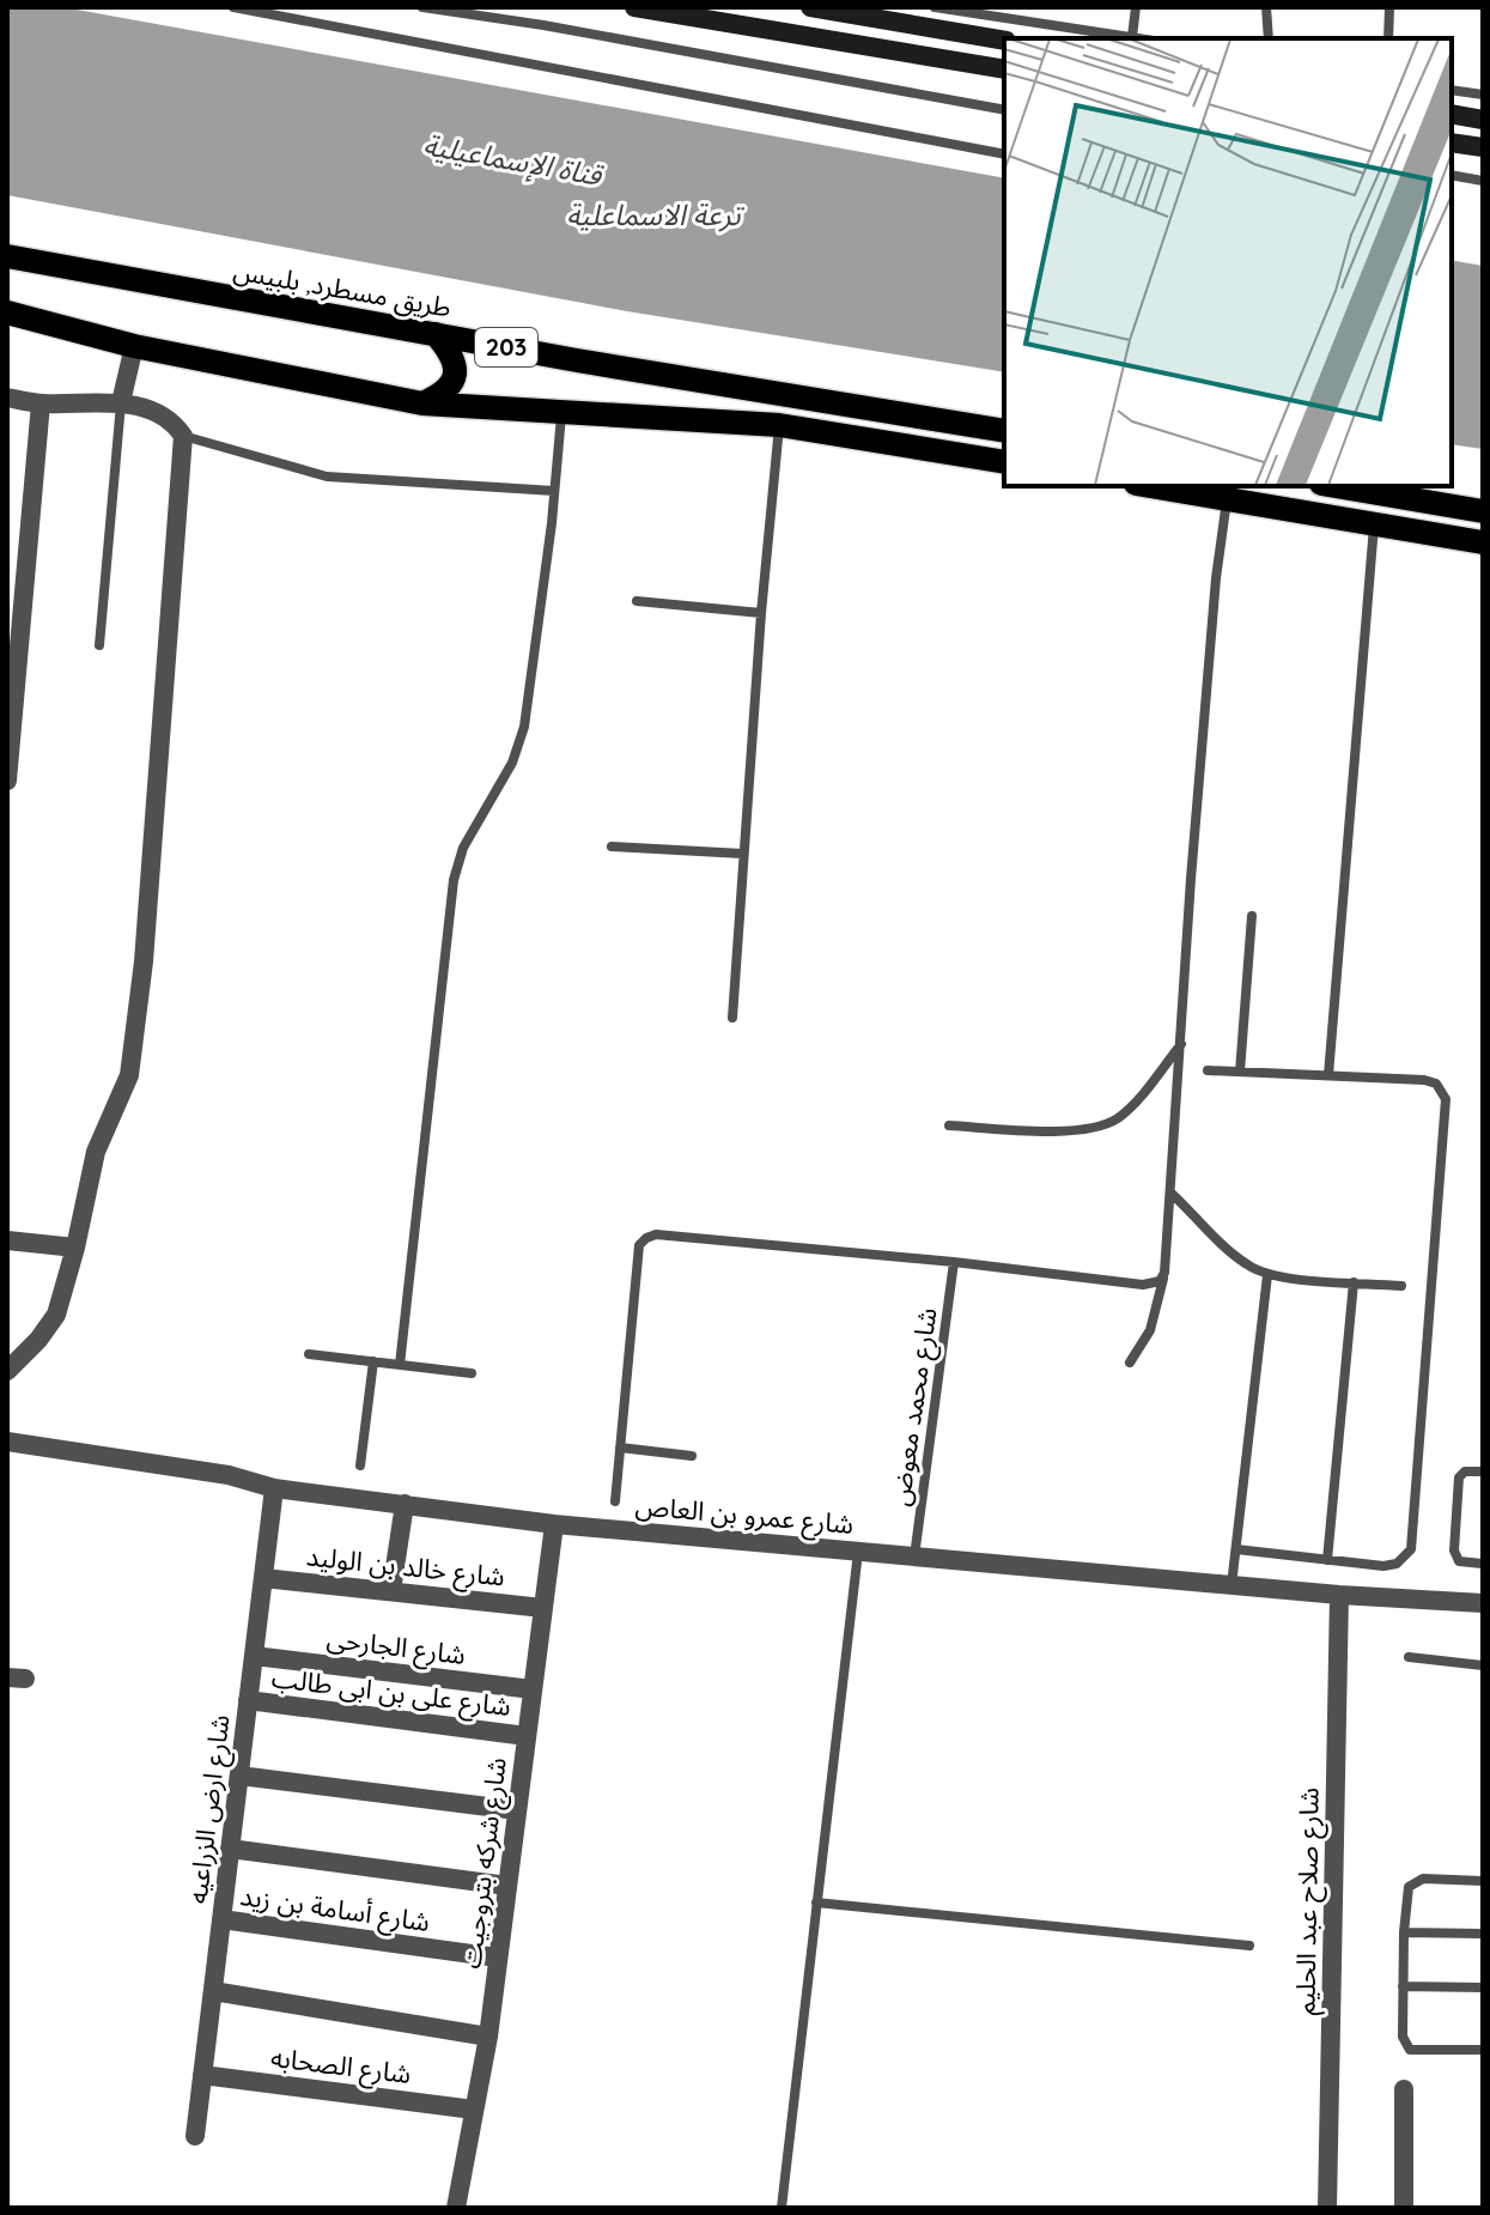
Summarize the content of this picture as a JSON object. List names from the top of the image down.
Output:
{
  "streets": {
    "main road": ["طريق مسطرد, بلبيس", "203"],
    "street": [
      "شارع عمرو بن العاص",
      "شارع خالد بن الوليد",
      "شارع الجارحى",
      "شارع على بن ابى طالب",
      "شارع ارض الزراعيه",
      "شارع شركه بتروجيت",
      "شارع صلاح عبد الحليم",
      "شارع أسامة بن زيد",
      "شارع الصحابه"
    ],
    "lane": ["شارع محمد معوض"]
  },
  "crossings": [
    ["شارع محمد معوض", "شارع عمرو بن العاص"],
    ["شارع عمرو بن العاص", "شارع ارض الزراعيه"],
    ["شارع عمرو بن العاص", "شارع شركه بتروجيت"],
    ["شارع عمرو بن العاص", "شارع صلاح عبد الحليم"],
    ["شارع خالد بن الوليد", "شارع ارض الزراعيه"],
    ["شارع خالد بن الوليد", "شارع شركه بتروجيت"],
    ["شارع الجارحى", "شارع ارض الزراعيه"],
    ["شارع الجارحى", "شارع شركه بتروجيت"],
    ["شارع على بن ابى طالب", "شارع ارض الزراعيه"],
    ["شارع على بن ابى طالب", "شارع شركه بتروجيت"],
    ["شارع ارض الزراعيه", "شارع أسامة بن زيد"],
    ["شارع ارض الزراعيه", "شارع الصحابه"],
    ["شارع شركه بتروجيت", "شارع أسامة بن زيد"],
    ["شارع شركه بتروجيت", "شارع الصحابه"]
  ],
  "water": ["قناة الإسماعيلية", "ترعة الاسماعلية"]
}
